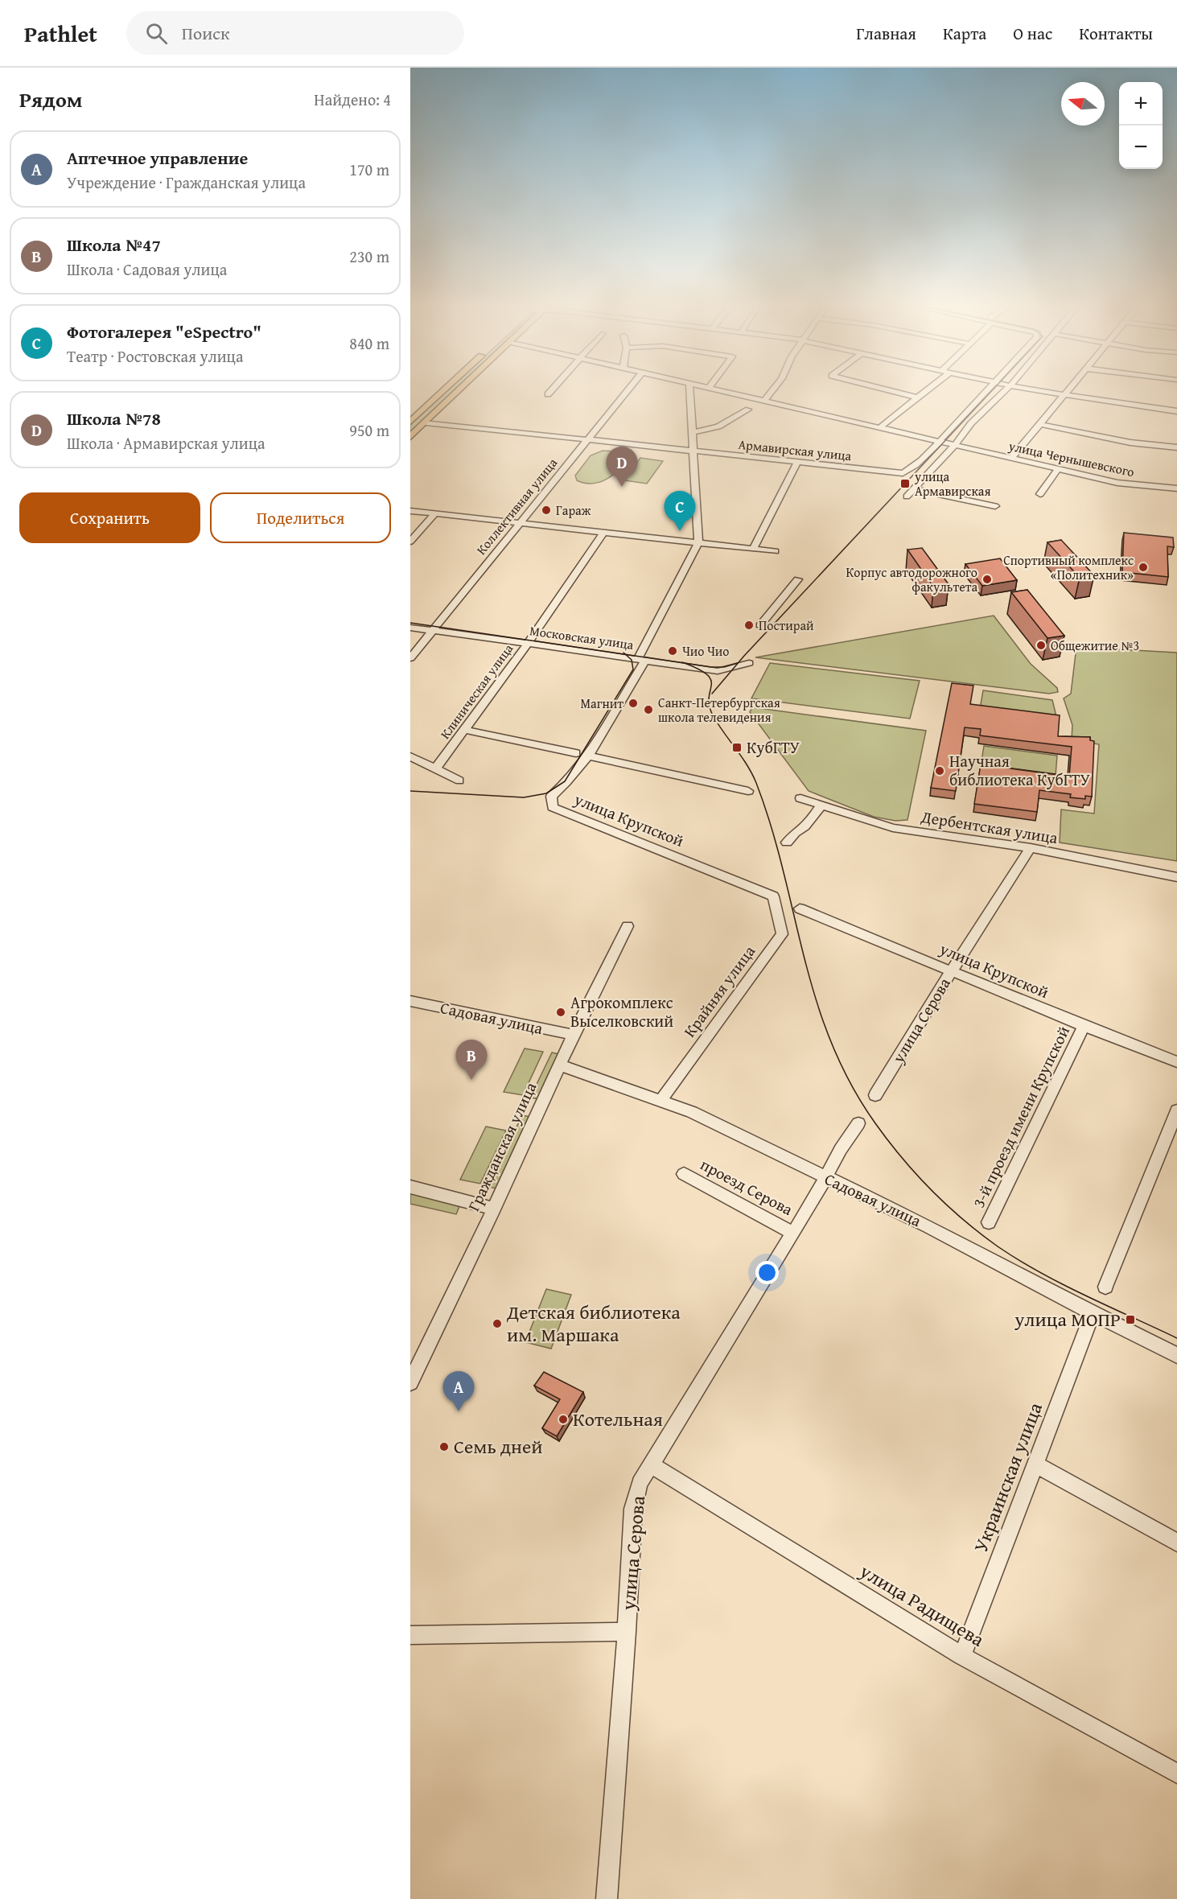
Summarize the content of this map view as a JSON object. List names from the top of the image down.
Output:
{
  "streets": {
    "street": [
      "Армавирская улица",
      "улица Чернышевского",
      "Коллективная улица",
      "Московская улица",
      "Клиническая улица",
      "улица Крупской",
      "Дербентская улица",
      "Крайняя улица",
      "Садовая улица",
      "улица Серова",
      "3-й проезд имени Крупской",
      "Гражданская улица",
      "проезд Серова",
      "Украинская улица",
      "улица Радищева"
    ]
  },
  "crossings": [
    ["Армавирская улица", "улица Чернышевского"],
    ["Армавирская улица", "Коллективная улица"],
    ["Коллективная улица", "Московская улица"],
    ["Московская улица", "Клиническая улица"],
    ["улица Крупской", "Крайняя улица"],
    ["улица Крупской", "улица Серова"],
    ["улица Крупской", "3-й проезд имени Крупской"],
    ["Дербентская улица", "улица Серова"],
    ["Крайняя улица", "Садовая улица"],
    ["Садовая улица", "улица Серова"],
    ["Садовая улица", "Гражданская улица"],
    ["Садовая улица", "Украинская улица"],
    ["улица Серова", "проезд Серова"],
    ["улица Серова", "улица Радищева"],
    ["Украинская улица", "улица Радищева"]
  ],
  "places": {
    "transit": ["улица Армавирская", "КубГТУ", "улица МОПР"],
    "other": [
      "Гараж",
      "Спортивный комплекс «Политехник»",
      "Корпус автодорожного факультета",
      "Постирай",
      "Общежитие №3",
      "Чио Чио",
      "Магнит",
      "Санкт-Петербургская школа телевидения",
      "Научная библиотека КубГТУ",
      "Агрокомплекс Выселковский",
      "Детская библиотека им. Маршака",
      "Котельная",
      "Семь дней"
    ]
  },
  "north": "left",
  "page": {
    "header": "Pathlet",
    "search": "Поиск",
    "nav": [
      "Главная",
      "Карта",
      "О нас",
      "Контакты"
    ],
    "heading": ["Рядом", "Найдено: 4"],
    "map_buttons": ["+", "−"],
    "list": [
      {
        "mark": "A",
        "name": "Аптечное управление",
        "note": "Учреждение · Гражданская улица",
        "value": "170 m"
      },
      {
        "mark": "B",
        "name": "Школа №47",
        "note": "Школа · Садовая улица",
        "value": "230 m"
      },
      {
        "mark": "C",
        "name": "Фотогалерея \"eSpectro\"",
        "note": "Театр · Ростовская улица",
        "value": "840 m"
      },
      {
        "mark": "D",
        "name": "Школа №78",
        "note": "Школа · Армавирская улица",
        "value": "950 m"
      }
    ],
    "pins": [
      "D",
      "C",
      "B",
      "A"
    ],
    "buttons": ["Сохранить", "Поделиться"]
  }
}
